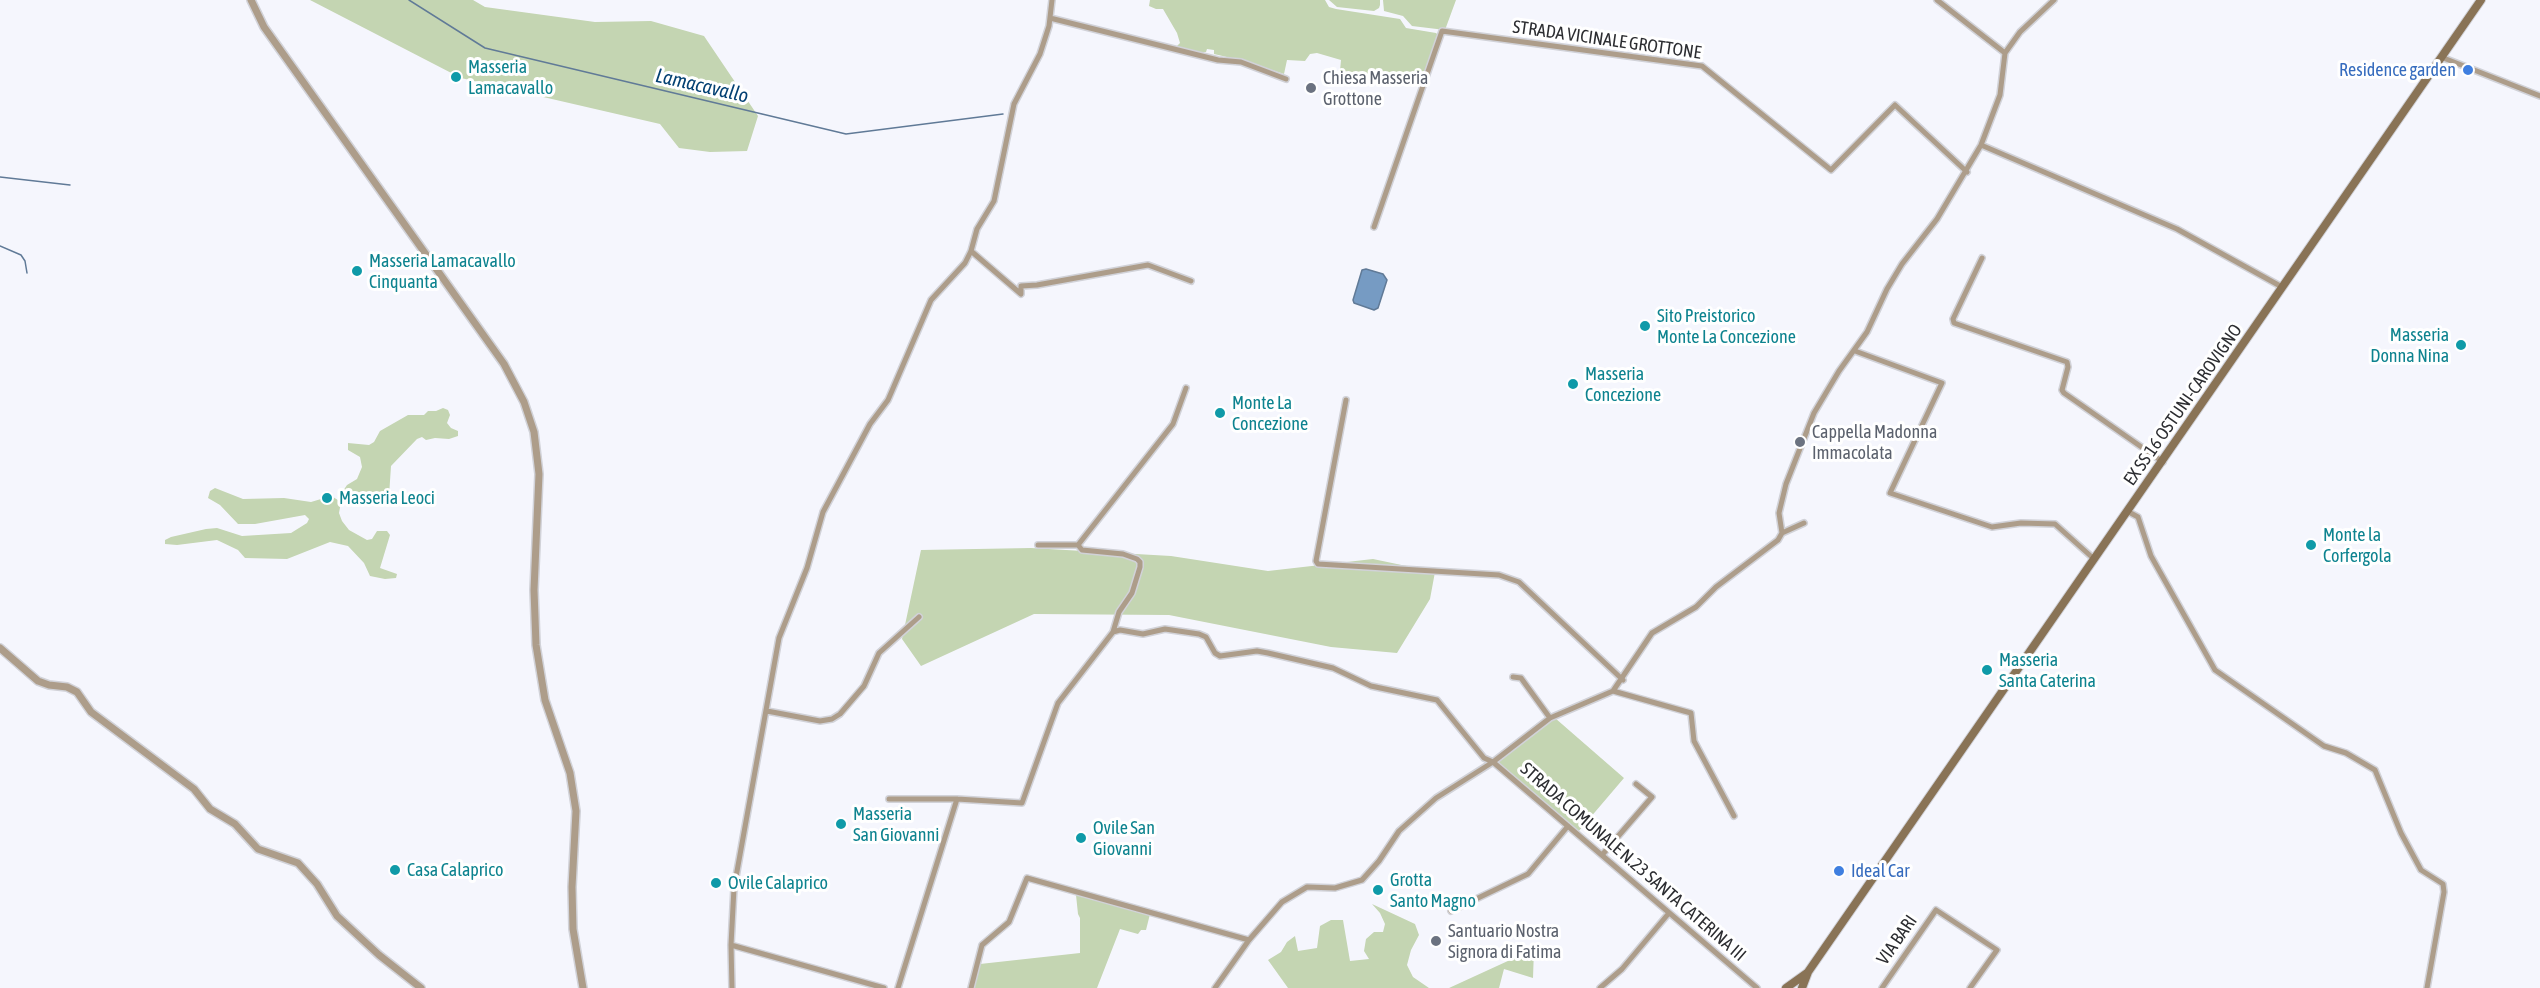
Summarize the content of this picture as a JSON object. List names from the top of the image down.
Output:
{
  "streets": {
    "main road": ["EX SS 16 OSTUNI-CAROVIGNO"],
    "street": ["STRADA VICINALE GROTTONE", "STRADA COMUNALE N.23 SANTA CATERINA III", "VIA BARI"]
  },
  "water": ["Lamacavallo"],
  "places": [
    "Residence garden",
    "Masseria Lamacavallo",
    "Chiesa Masseria Grottone",
    "Masseria Lamacavallo Cinquanta",
    "Sito Preistorico Monte La Concezione",
    "Masseria Donna Nina",
    "Masseria Concezione",
    "Monte La Concezione",
    "Cappella Madonna Immacolata",
    "Masseria Leoci",
    "Monte la Corfergola",
    "Masseria Santa Caterina",
    "Masseria San Giovanni",
    "Ovile San Giovanni",
    "Casa Calaprico",
    "Ideal Car",
    "Ovile Calaprico",
    "Grotta Santo Magno",
    "Santuario Nostra Signora di Fatima"
  ]
}
